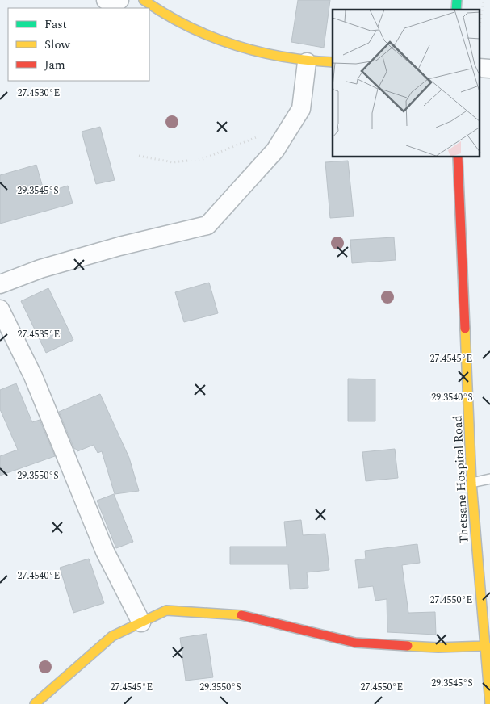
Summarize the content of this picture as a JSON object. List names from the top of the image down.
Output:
{
  "streets": {
    "street": ["Thetsane Hospital Road"]
  },
  "legend": ["Fast", "Slow", "Jam"],
  "coordinates": [
    "27.4530°E",
    "29.3545°S",
    "27.4535°E",
    "27.4545°E",
    "29.3540°S",
    "29.3550°S",
    "27.4540°E",
    "27.4550°E"
  ]
}
